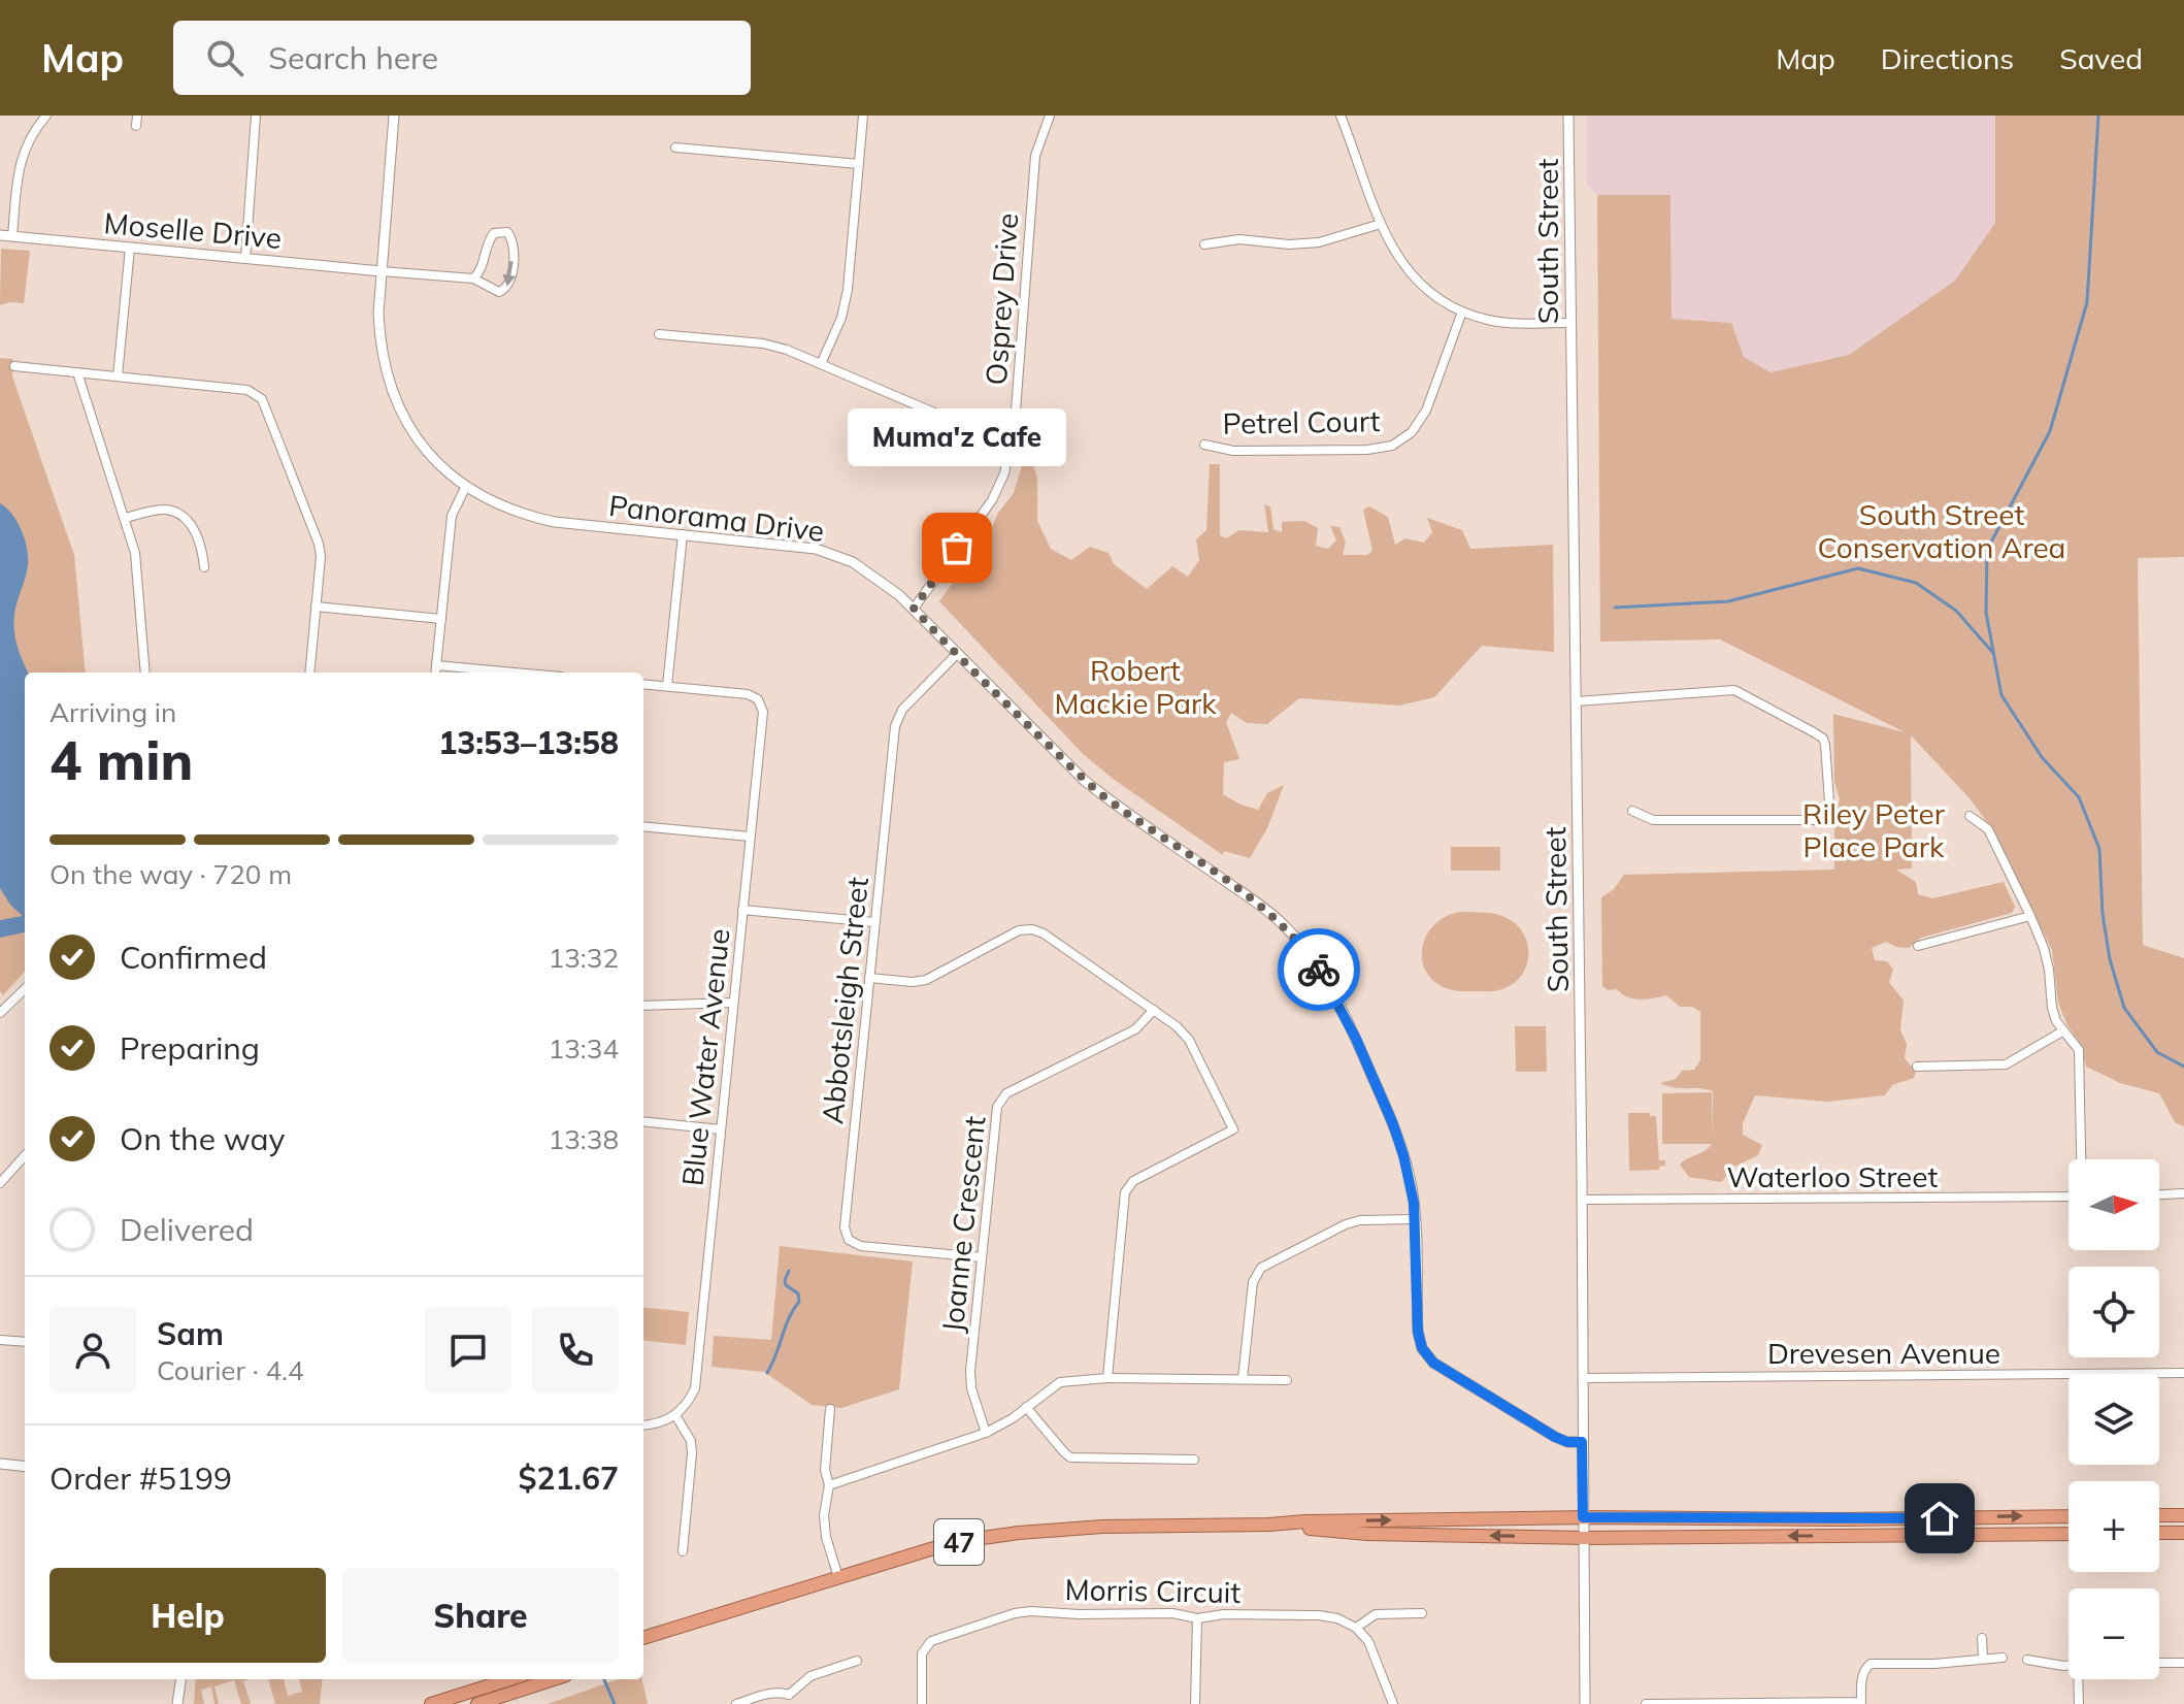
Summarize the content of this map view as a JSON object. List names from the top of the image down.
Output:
{
  "streets": {
    "highway": ["47"],
    "street": [
      "Moselle Drive",
      "South Street",
      "Osprey Drive",
      "Petrel Court",
      "Panorama Drive",
      "Abbotsleigh Street",
      "Blue Water Avenue",
      "Waterloo Street",
      "Joanne Crescent",
      "Drevesen Avenue",
      "Morris Circuit"
    ]
  },
  "crossings": [
    ["Moselle Drive", "Panorama Drive"],
    ["South Street", "Panorama Drive"],
    ["South Street", "Waterloo Street"],
    ["South Street", "Drevesen Avenue"],
    ["South Street", "47"],
    ["Osprey Drive", "Panorama Drive"],
    ["Panorama Drive", "Abbotsleigh Street"],
    ["Abbotsleigh Street", "Joanne Crescent"]
  ],
  "parks": ["South Street Conservation Area", "Robert Mackie Park", "Riley Peter Place Park"],
  "places": ["Muma'z Cafe"],
  "north": "right",
  "page": {
    "header": "Map",
    "search": "Search here",
    "nav": ["Map", "Directions", "Saved"],
    "bubble": "Muma'z Cafe",
    "heading": ["4 min", "Arriving in", "13:53–13:58"],
    "panel": [
      "Sam",
      "Courier · 4.4",
      "Order #5199",
      "$21.67"
    ],
    "bar": "On the way · 720 m",
    "list": [
      ["Confirmed", "13:32"],
      ["Preparing", "13:34"],
      ["On the way", "13:38"],
      "Delivered"
    ],
    "map_buttons": ["+", "−"],
    "buttons": ["Help", "Share"]
  }
}
